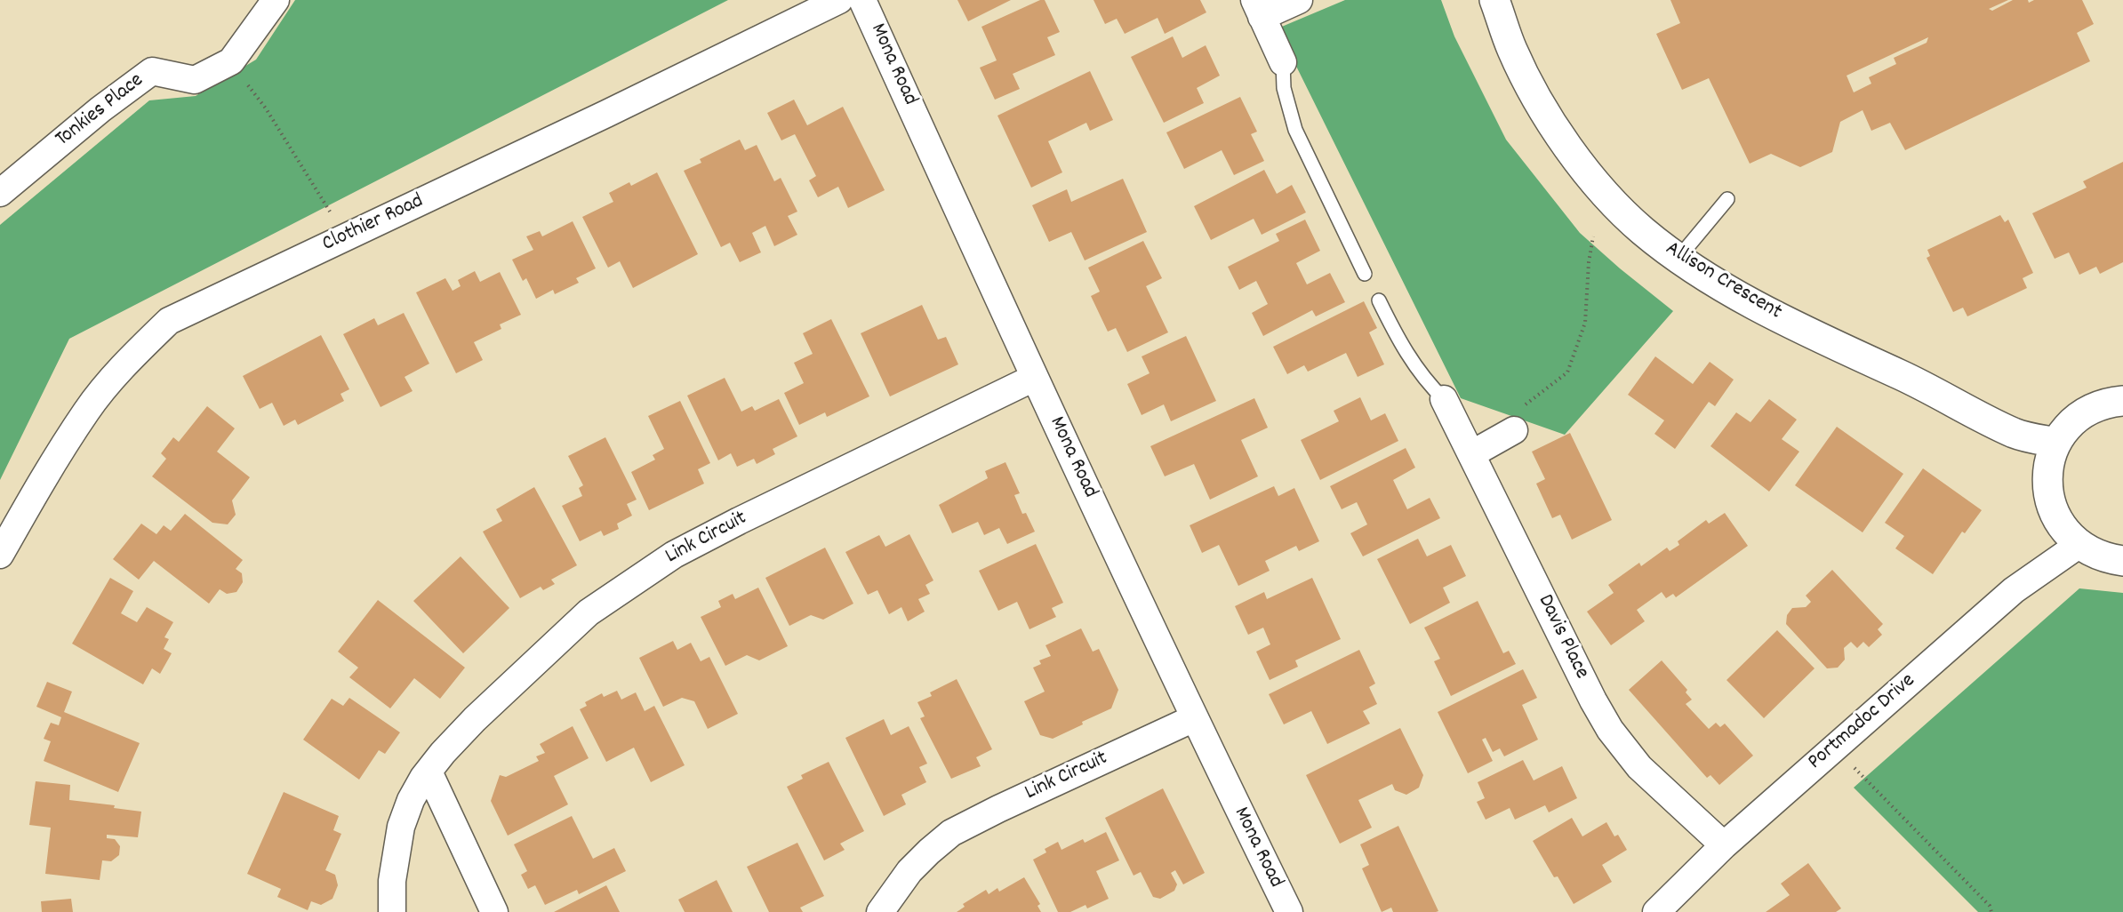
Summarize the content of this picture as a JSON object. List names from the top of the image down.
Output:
{
  "streets": {
    "street": [
      "Mona Road",
      "Tonkies Place",
      "Clothier Road",
      "Allison Crescent",
      "Link Circuit",
      "Davis Place",
      "Portmadoc Drive"
    ]
  },
  "crossings": [
    ["Mona Road", "Link Circuit"],
    ["Davis Place", "Portmadoc Drive"]
  ]
}
